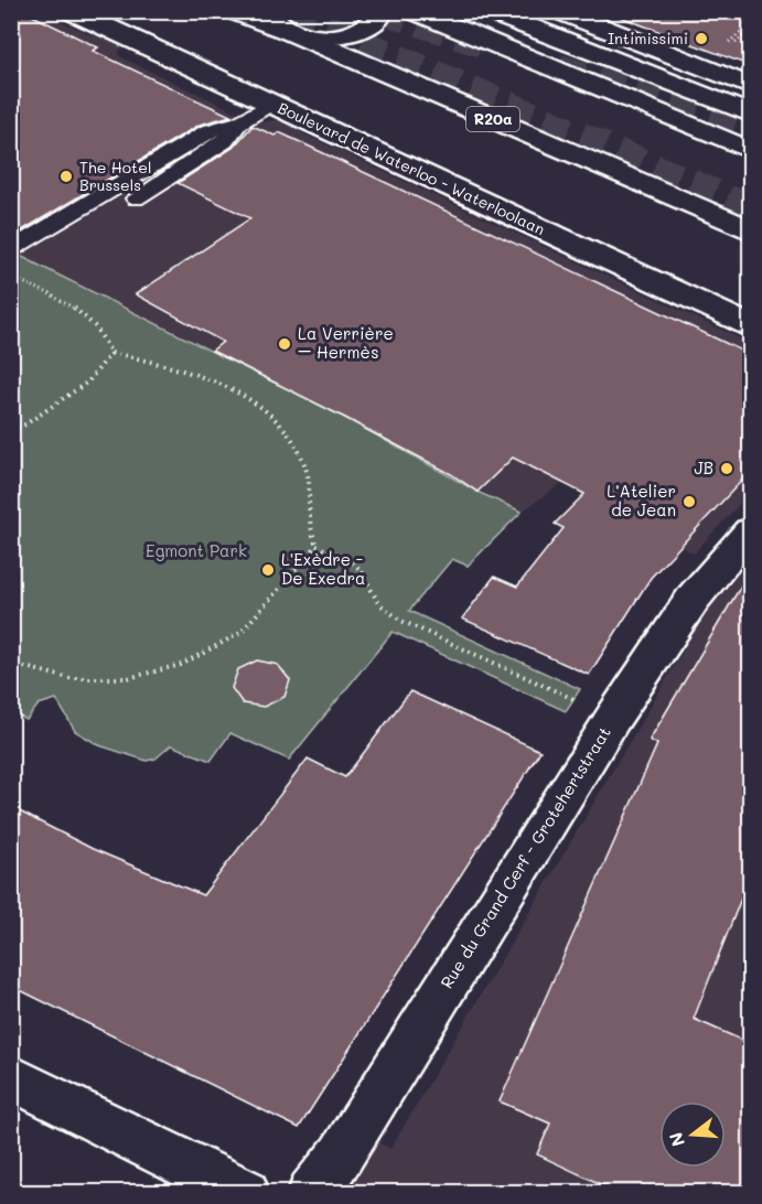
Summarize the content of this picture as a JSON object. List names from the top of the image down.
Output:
{
  "streets": {
    "street": ["R20a", "Boulevard de Waterloo - Waterloolaan", "Rue du Grand Cerf - Grotehertstraat"]
  },
  "parks": ["Egmont Park"],
  "places": [
    "Intimissimi",
    "The Hotel Brussels",
    "La Verrière – Hermès",
    "JB",
    "L'Atelier de Jean",
    "L'Exèdre - De Exedra"
  ],
  "north": "left"
}
